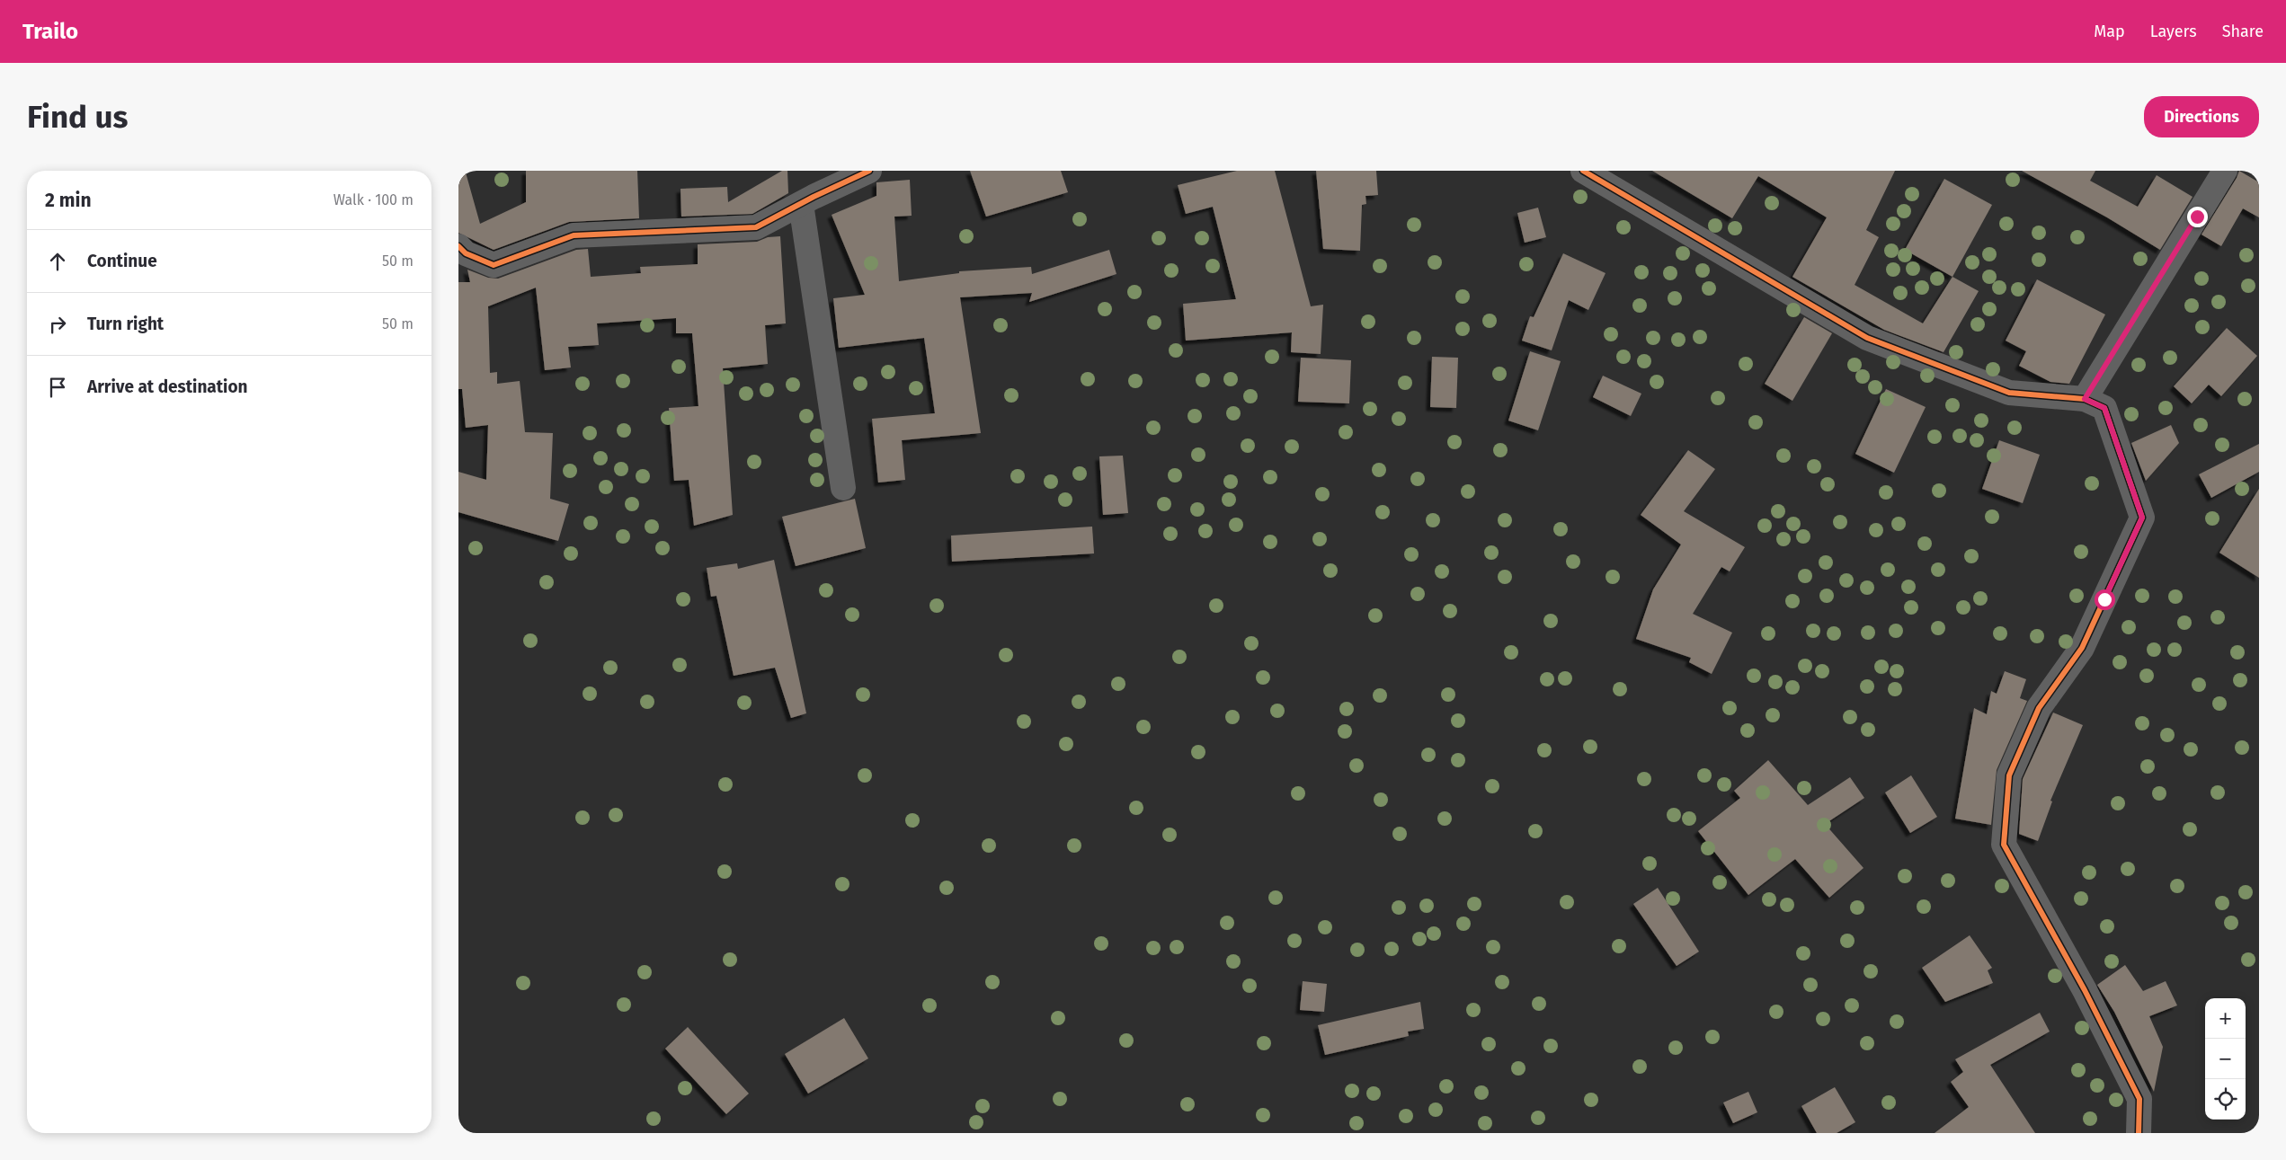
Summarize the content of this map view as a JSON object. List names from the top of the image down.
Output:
{
  "page": {
    "header": "Trailo",
    "nav": ["Map", "Layers", "Share"],
    "buttons": "Directions",
    "title": "Find us",
    "heading": ["2 min", "Walk · 100 m"],
    "list": [
      ["Continue", "50 m"],
      ["Turn right", "50 m"],
      "Arrive at destination"
    ],
    "map_buttons": ["+", "−"]
  }
}
